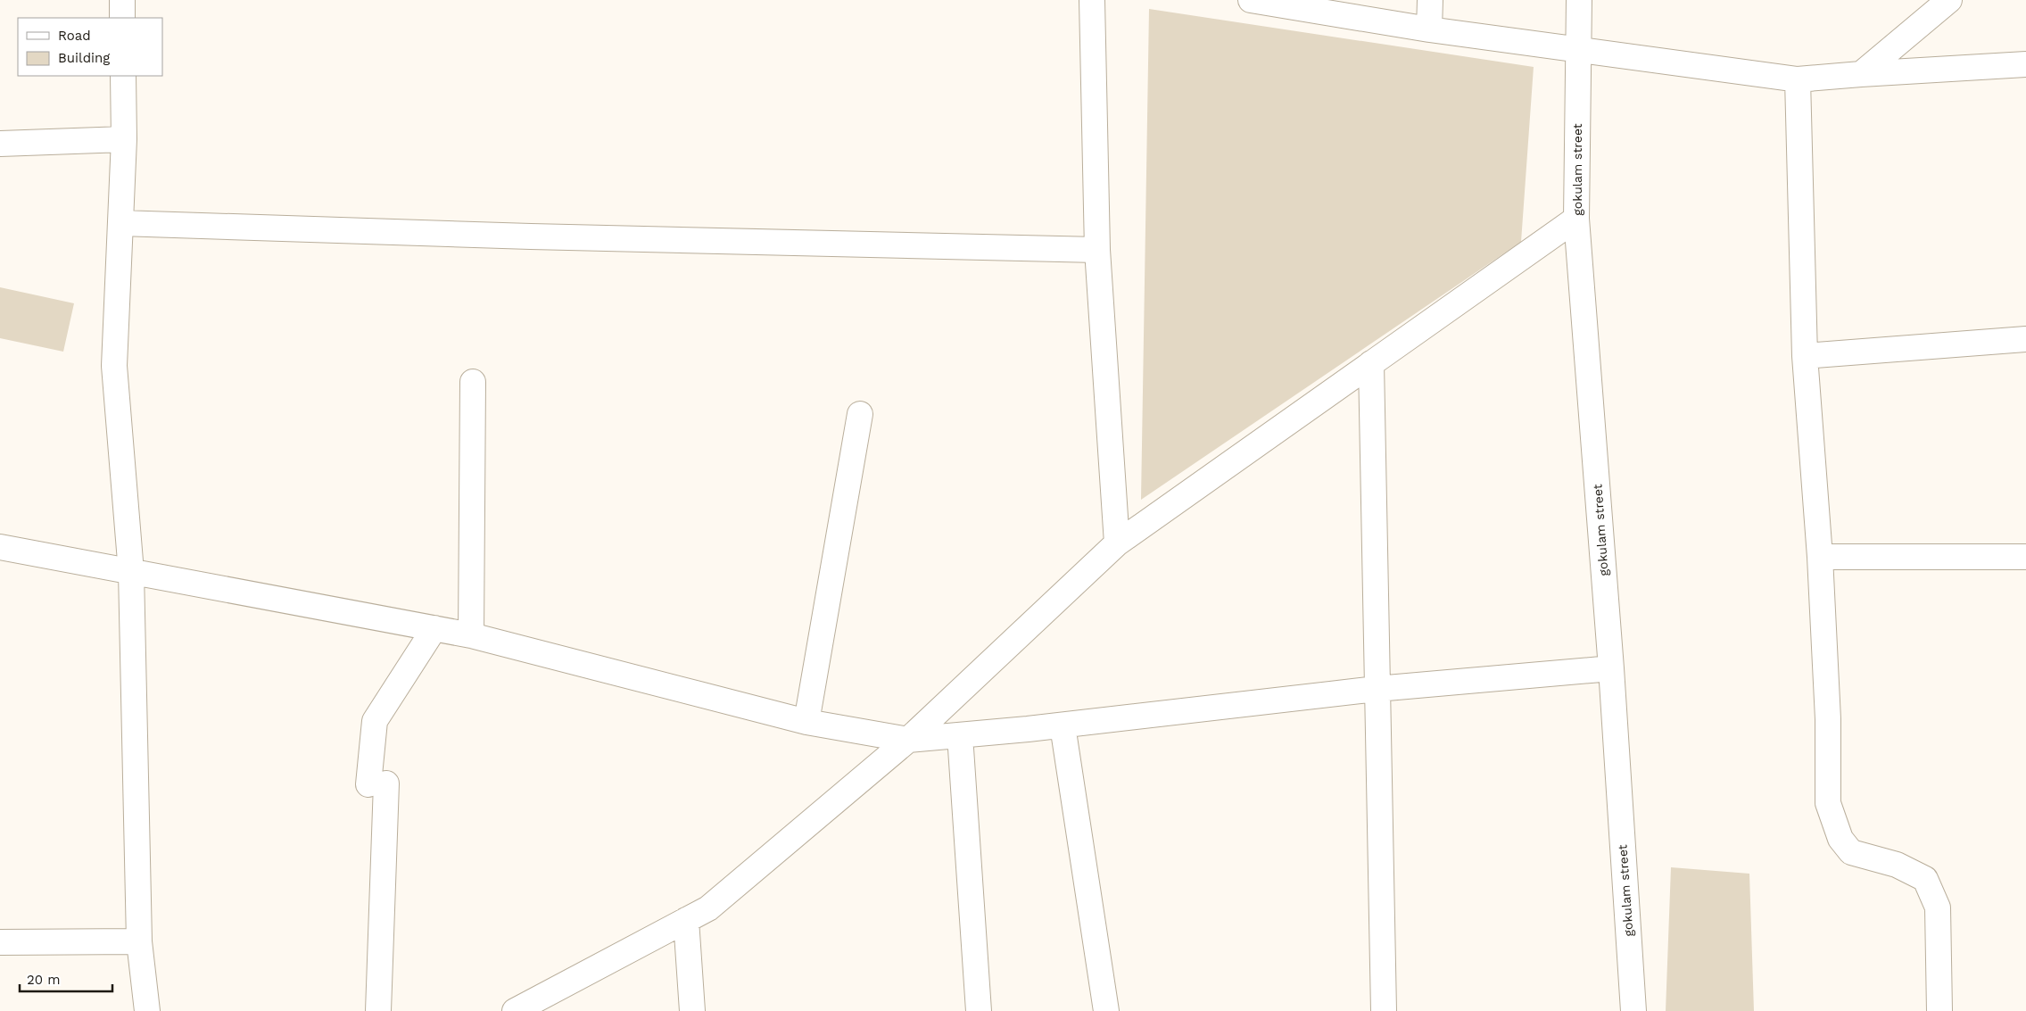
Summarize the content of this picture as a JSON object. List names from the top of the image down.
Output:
{
  "streets": {
    "street": ["gokulam street"]
  },
  "legend": ["Road", "Building"],
  "scale_bar": "20 m"
}
